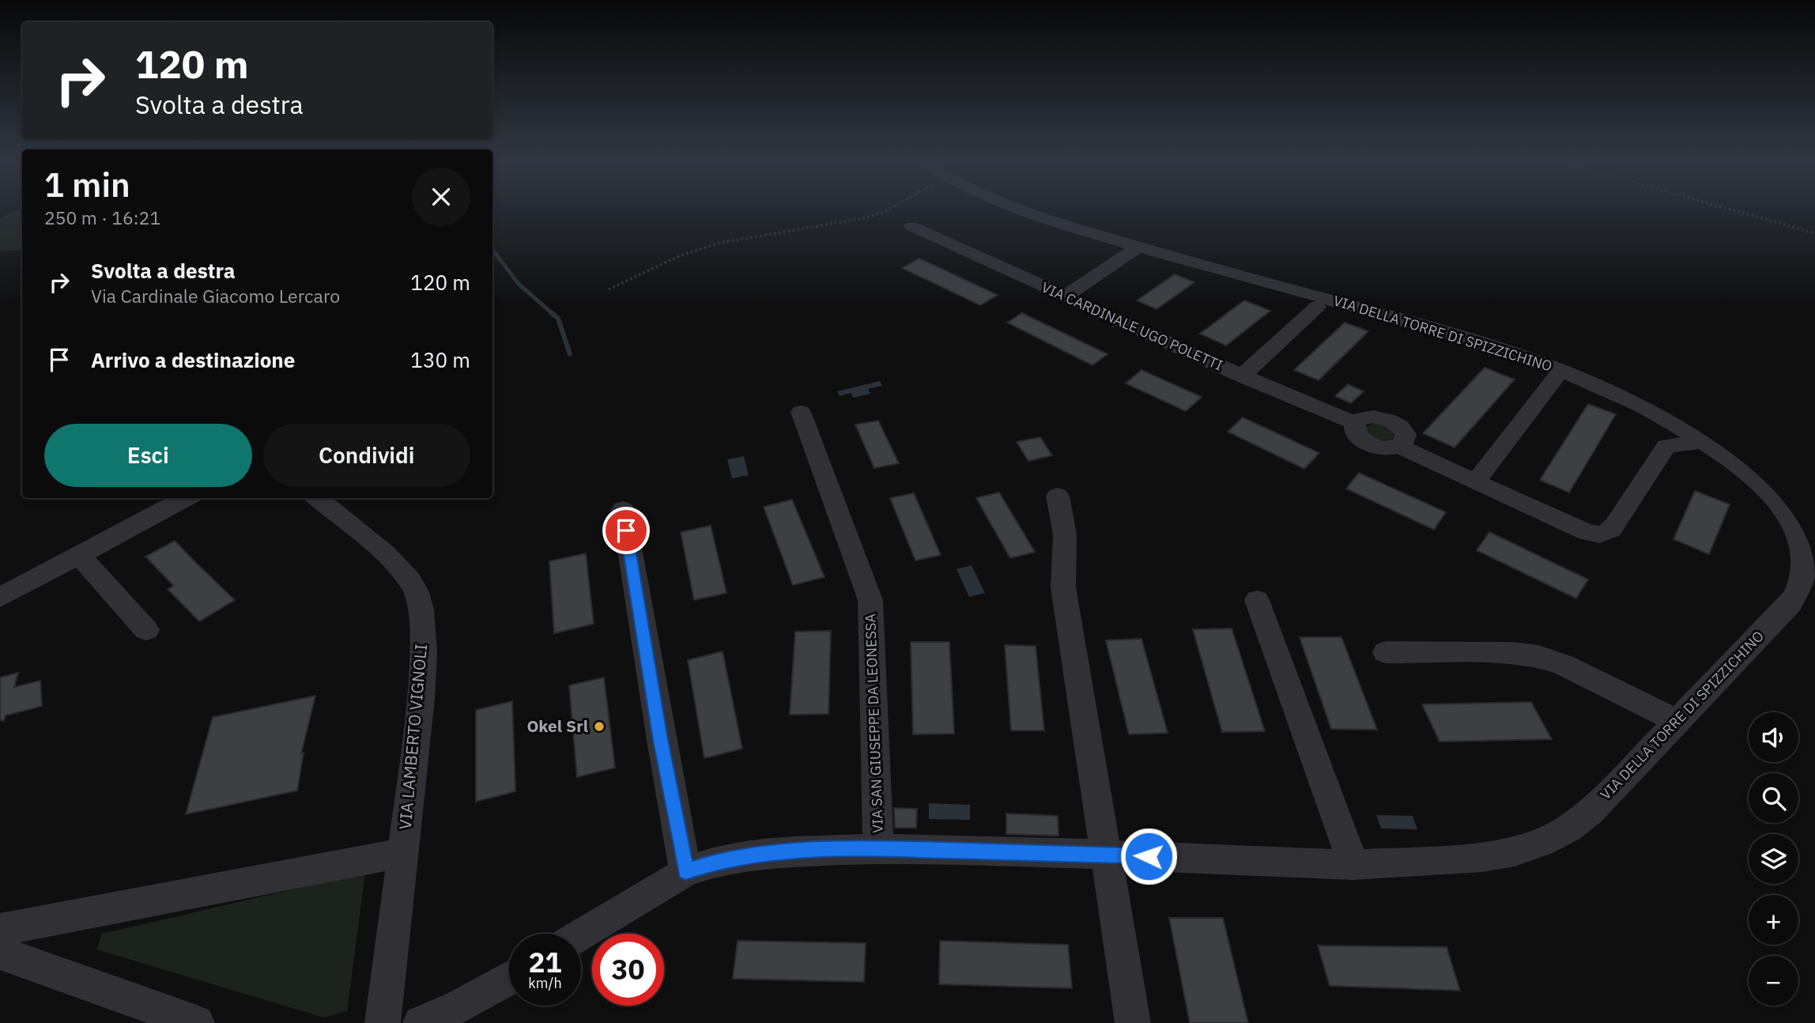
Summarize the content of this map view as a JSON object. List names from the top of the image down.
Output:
{
  "streets": {
    "street": [
      "VIA CARDINALE UGO POLETTI",
      "VIA DELLA TORRE DI SPIZZICHINO",
      "VIA SAN GIUSEPPE DA LEONESSA",
      "VIA LAMBERTO VIGNOLI"
    ]
  },
  "crossings": [
    ["VIA CARDINALE UGO POLETTI", "VIA DELLA TORRE DI SPIZZICHINO"],
    ["VIA DELLA TORRE DI SPIZZICHINO", "VIA SAN GIUSEPPE DA LEONESSA"]
  ],
  "places": ["Okel Srl"],
  "page": {
    "turn": ["120 m", "Svolta a destra"],
    "heading": ["1 min", "250 m · 16:21"],
    "list": [
      {
        "name": "Svolta a destra",
        "note": "Via Cardinale Giacomo Lercaro",
        "value": "120 m"
      },
      {
        "name": "Arrivo a destinazione",
        "value": "130 m"
      }
    ],
    "buttons": ["Esci", "Condividi"],
    "map_buttons": ["+", "−"],
    "speed": "21 km/h",
    "limit": "30"
  }
}
